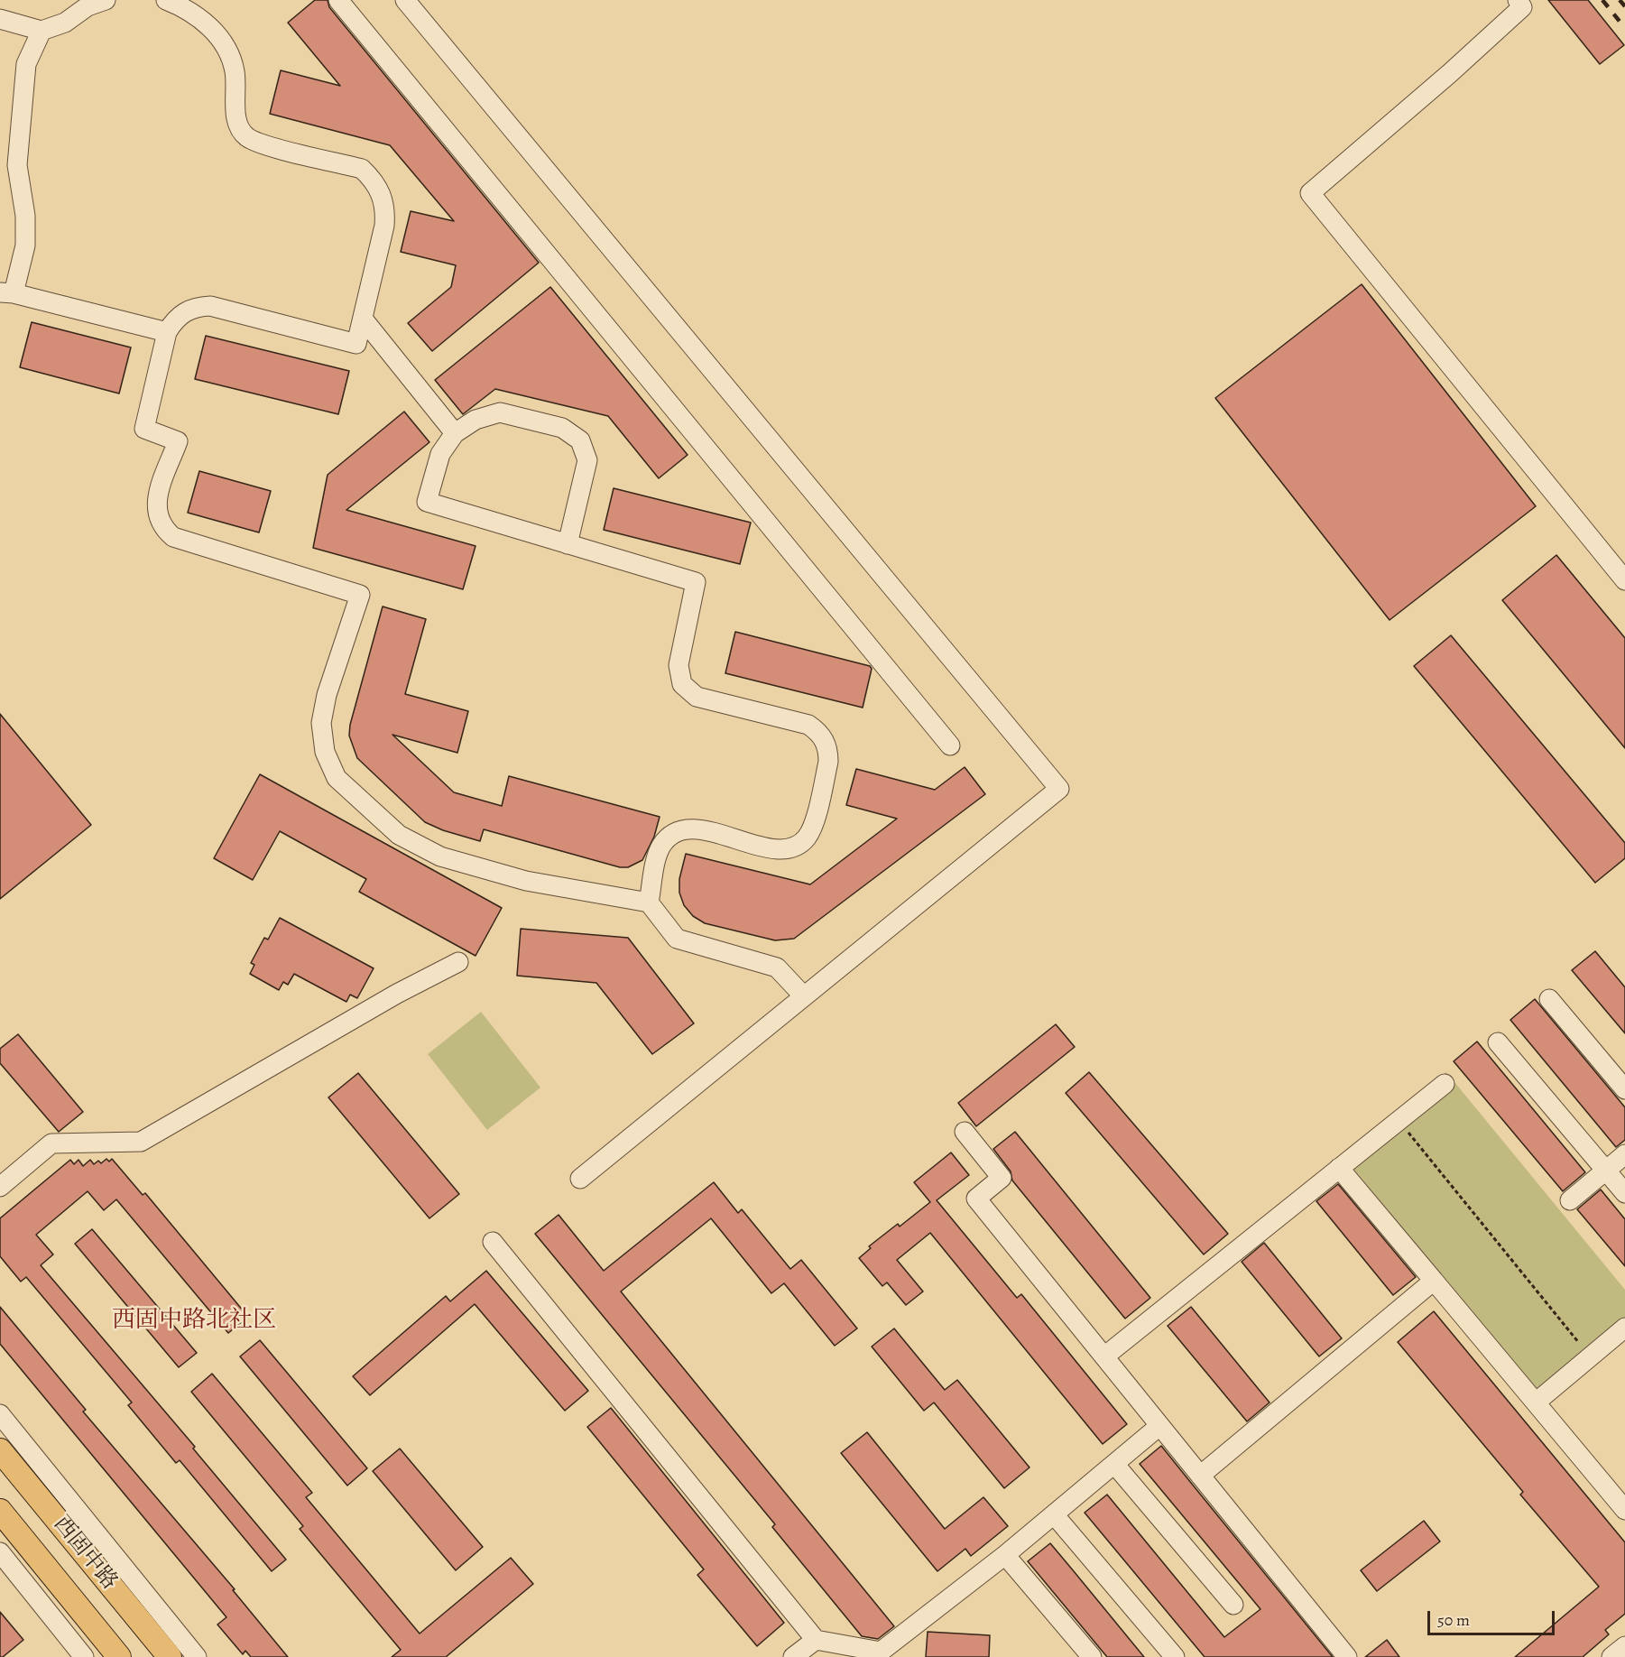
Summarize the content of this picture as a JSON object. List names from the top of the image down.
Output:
{
  "streets": {
    "main road": ["西固中路"]
  },
  "districts": ["西固中路北社区"],
  "scale_bar": "50 m"
}
